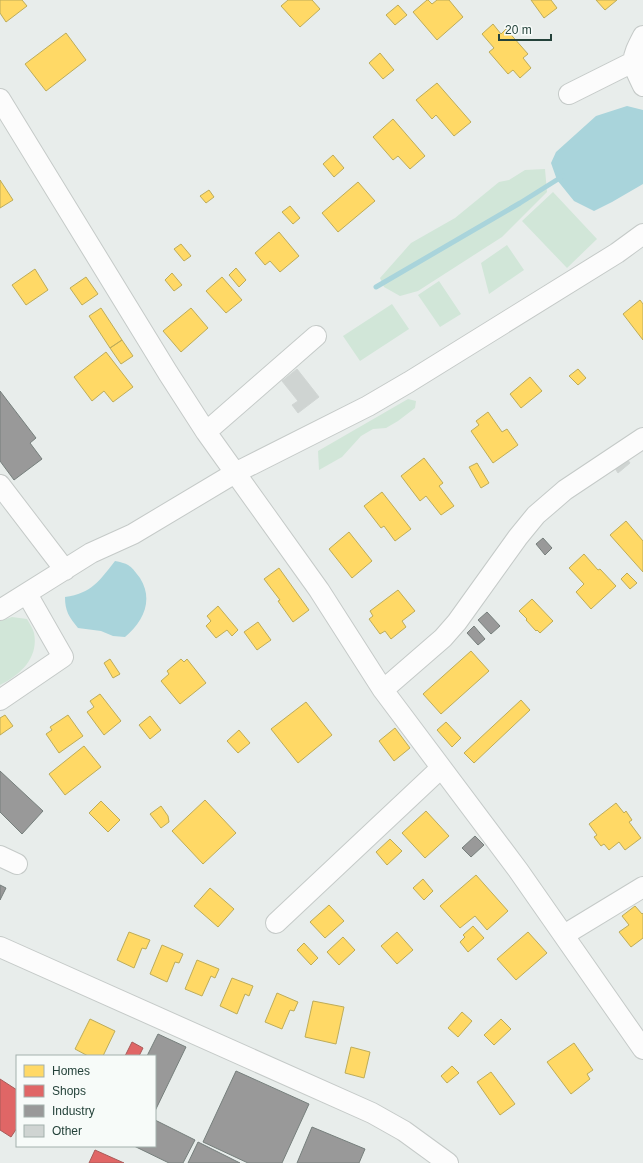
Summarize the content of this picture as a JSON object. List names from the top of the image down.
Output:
{
  "legend": [
    "Homes",
    "Shops",
    "Industry",
    "Other"
  ],
  "scale_bar": "20 m"
}
